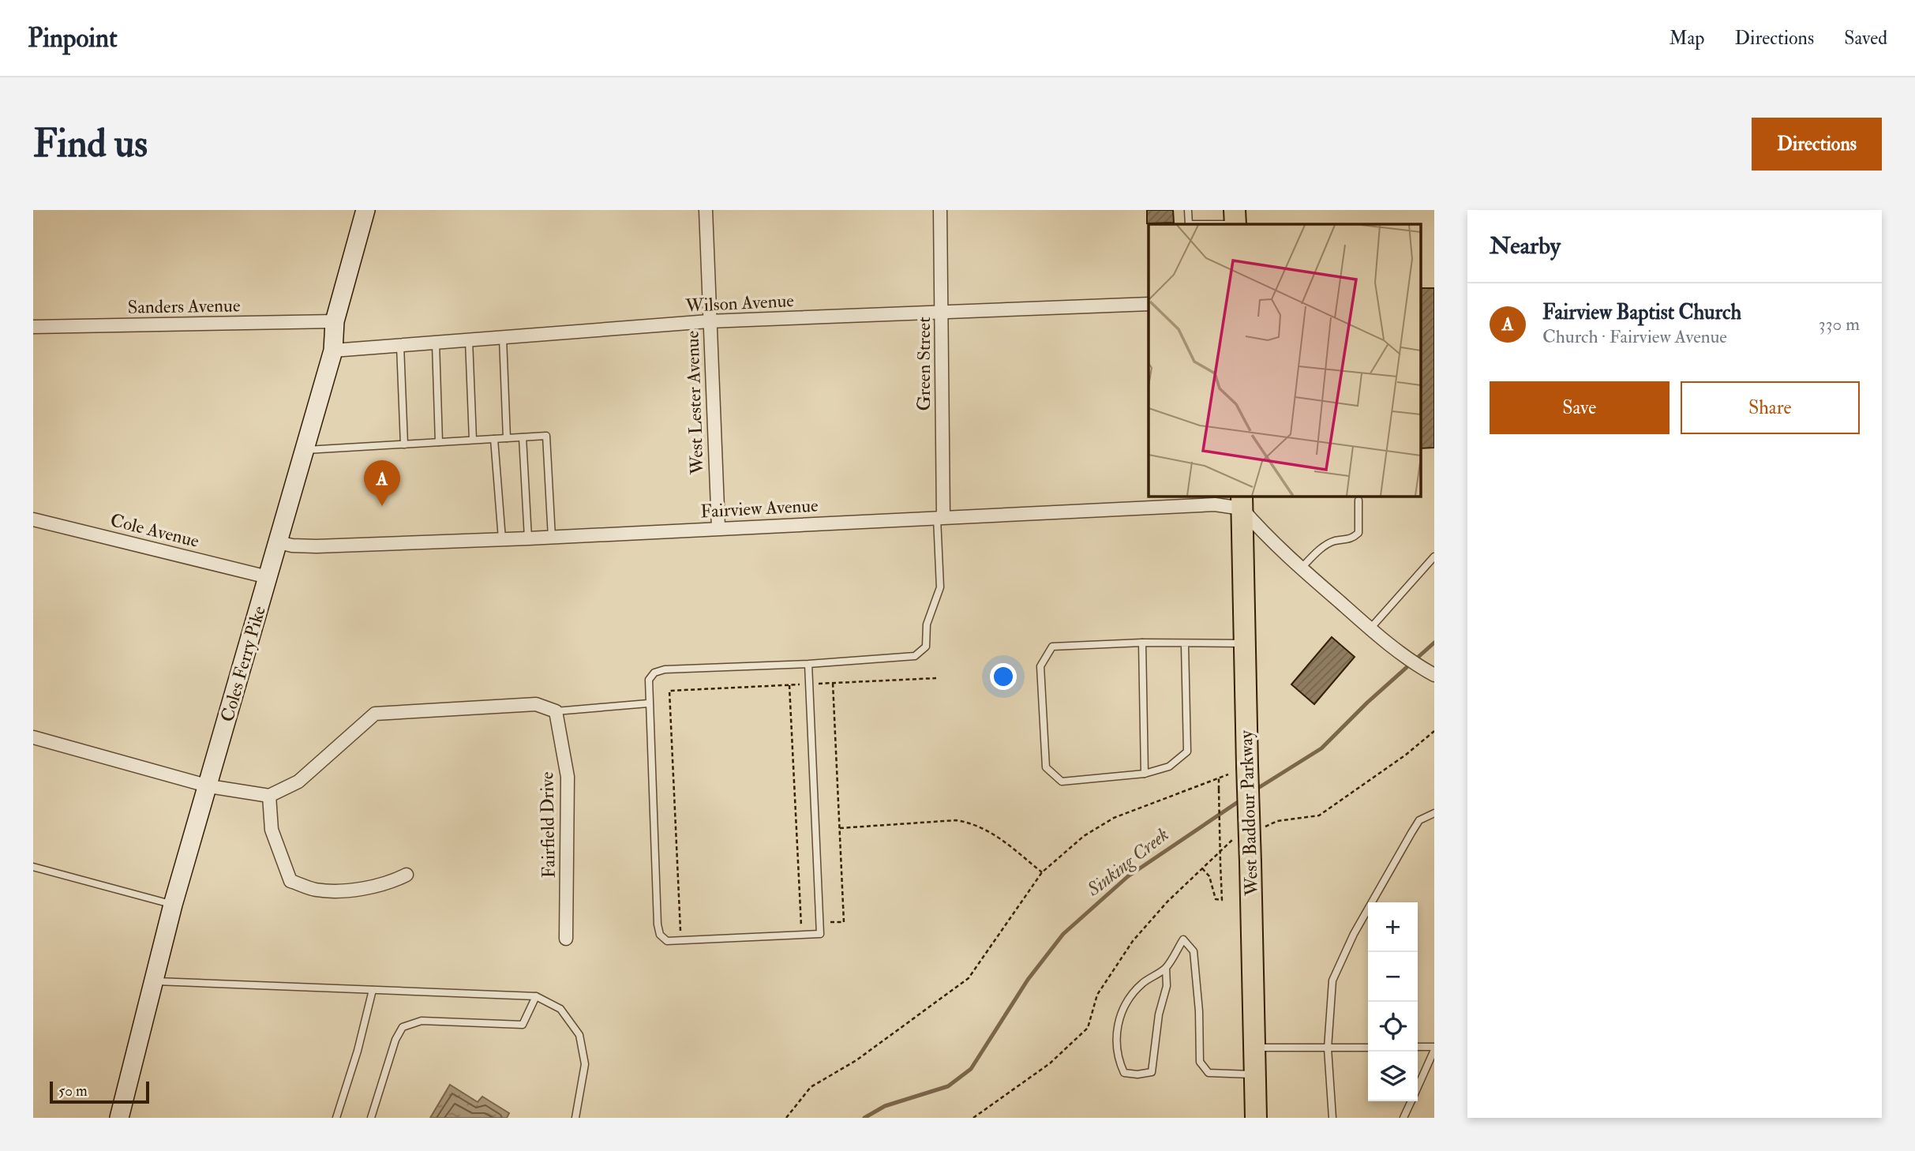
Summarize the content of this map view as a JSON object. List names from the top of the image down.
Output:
{
  "streets": {
    "main road": ["West Baddour Parkway"],
    "street": [
      "Wilson Avenue",
      "Sanders Avenue",
      "Green Street",
      "West Lester Avenue",
      "Fairview Avenue",
      "Cole Avenue",
      "Coles Ferry Pike",
      "Fairfield Drive"
    ]
  },
  "crossings": [
    ["Wilson Avenue", "Green Street"],
    ["Wilson Avenue", "West Lester Avenue"],
    ["Wilson Avenue", "Coles Ferry Pike"],
    ["Sanders Avenue", "Coles Ferry Pike"],
    ["Green Street", "Fairview Avenue"],
    ["West Lester Avenue", "Fairview Avenue"],
    ["Fairview Avenue", "Coles Ferry Pike"],
    ["Fairview Avenue", "West Baddour Parkway"],
    ["Cole Avenue", "Coles Ferry Pike"]
  ],
  "water": ["Sinking Creek"],
  "scale_bar": "50 m",
  "page": {
    "header": "Pinpoint",
    "nav": ["Map", "Directions", "Saved"],
    "buttons": [
      "Directions",
      ["Save", "Share"]
    ],
    "title": "Find us",
    "heading": "Nearby",
    "list": [
      {
        "mark": "A",
        "name": "Fairview Baptist Church",
        "note": "Church · Fairview Avenue",
        "value": "330 m"
      }
    ],
    "pins": "A",
    "map_buttons": ["+", "−"],
    "scale": "50 m"
  }
}
